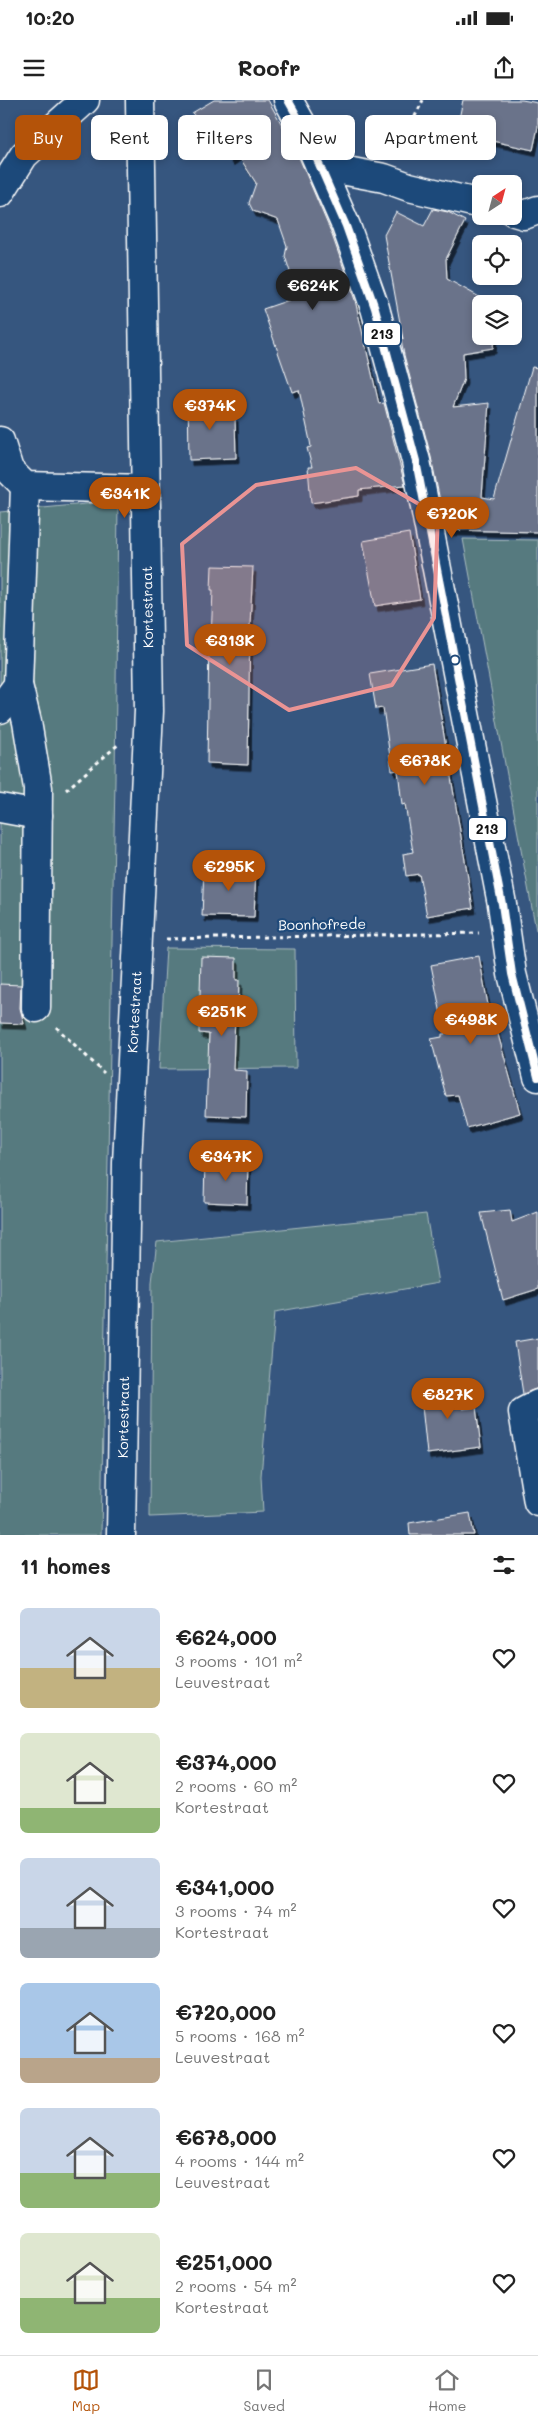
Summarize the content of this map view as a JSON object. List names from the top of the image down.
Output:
{
  "streets": {
    "street": ["Kortestraat"],
    "path": ["Boonhofrede"]
  },
  "crossings": [
    ["Kortestraat", "Boonhofrede"]
  ],
  "lines": ["transit line 213"],
  "north": "top right",
  "page": {
    "status": "10:20",
    "header": "Roofr",
    "chip": [
      "Buy",
      "Rent",
      "Filters",
      "New",
      "Apartment"
    ],
    "price": [
      "€624K",
      "€374K",
      "€341K",
      "€720K",
      "€313K",
      "€678K",
      "€295K",
      "€251K",
      "€498K",
      "€347K",
      "€827K"
    ],
    "heading": "11 homes",
    "list": [
      {
        "name": "€624,000",
        "note": "3 rooms · 101 m² · Leuvestraat"
      },
      {
        "name": "€374,000",
        "note": "2 rooms · 60 m² · Kortestraat"
      },
      {
        "name": "€341,000",
        "note": "3 rooms · 74 m² · Kortestraat"
      },
      {
        "name": "€720,000",
        "note": "5 rooms · 168 m² · Leuvestraat"
      },
      {
        "name": "€678,000",
        "note": "4 rooms · 144 m² · Leuvestraat"
      },
      {
        "name": "€251,000",
        "note": "2 rooms · 54 m² · Kortestraat"
      }
    ],
    "tabs": ["Map", "Saved", "Home"]
  }
}
